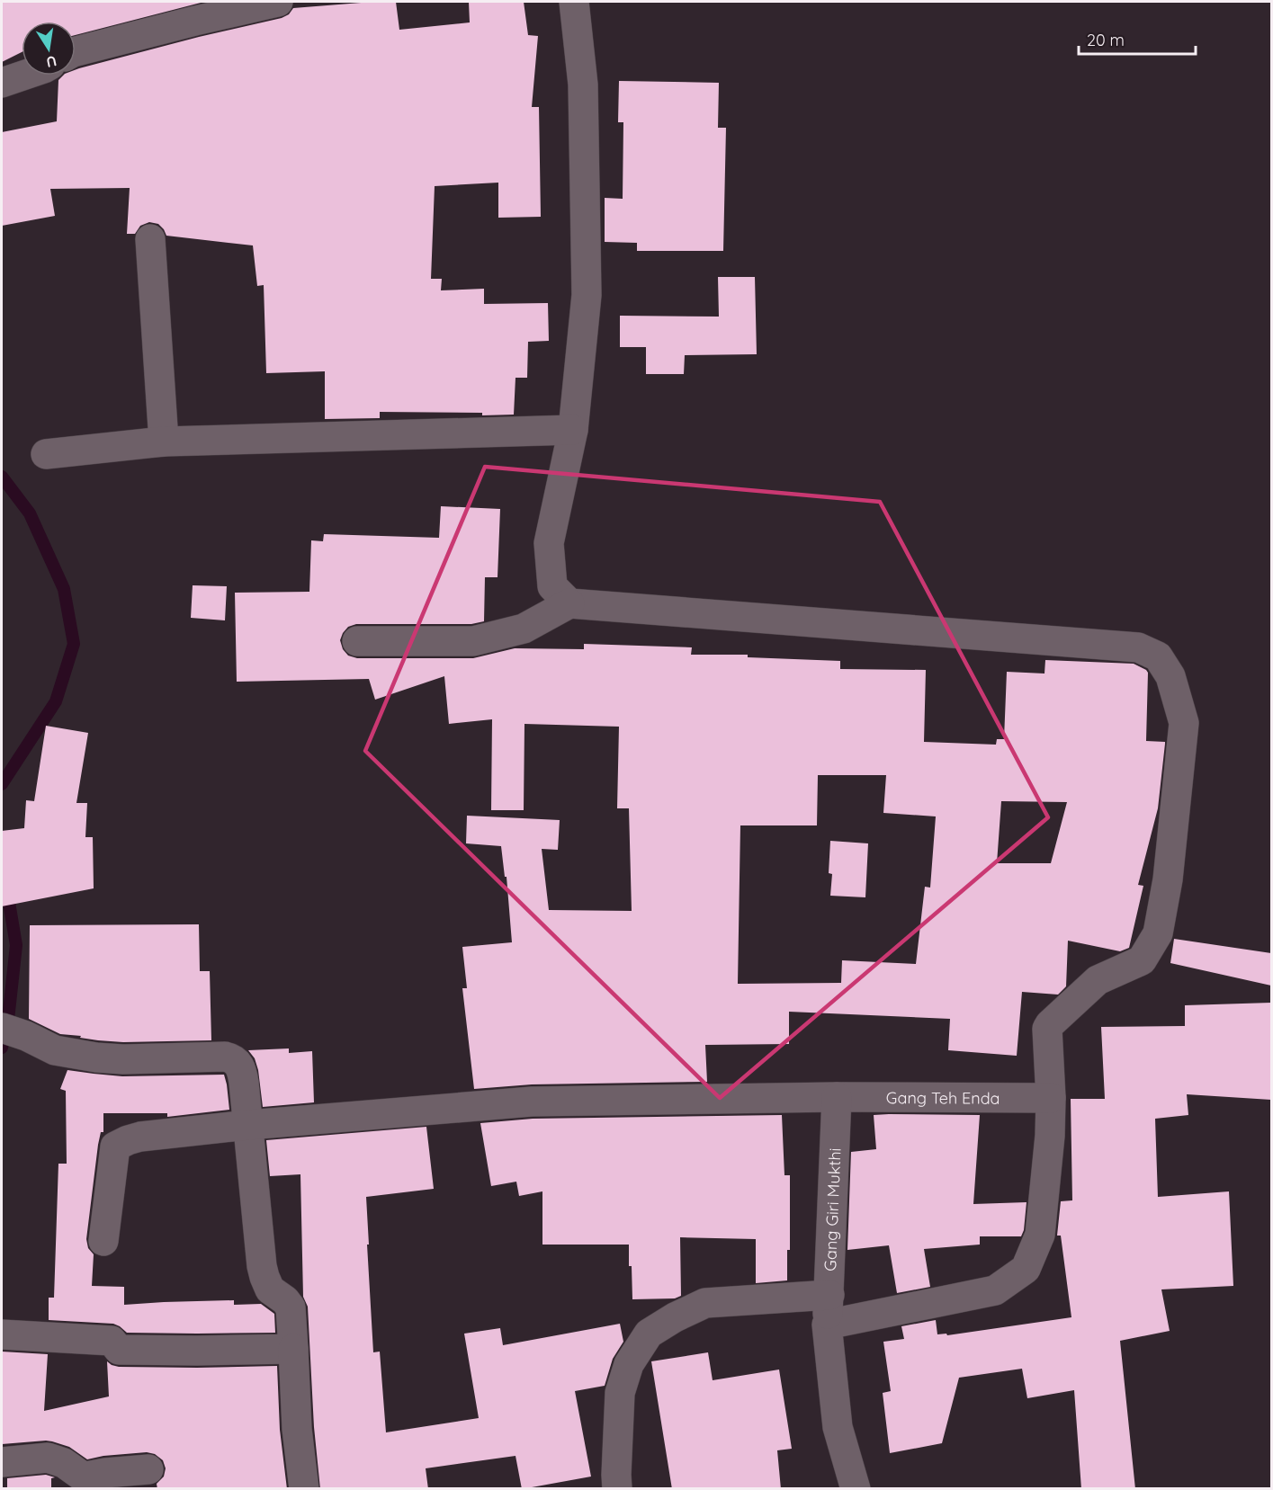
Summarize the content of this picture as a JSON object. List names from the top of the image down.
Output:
{
  "streets": {
    "street": ["Gang Teh Enda", "Gang Giri Mukthi"]
  },
  "crossings": [
    ["Gang Teh Enda", "Gang Giri Mukthi"]
  ],
  "scale_bar": "20 m",
  "north": "bottom"
}
